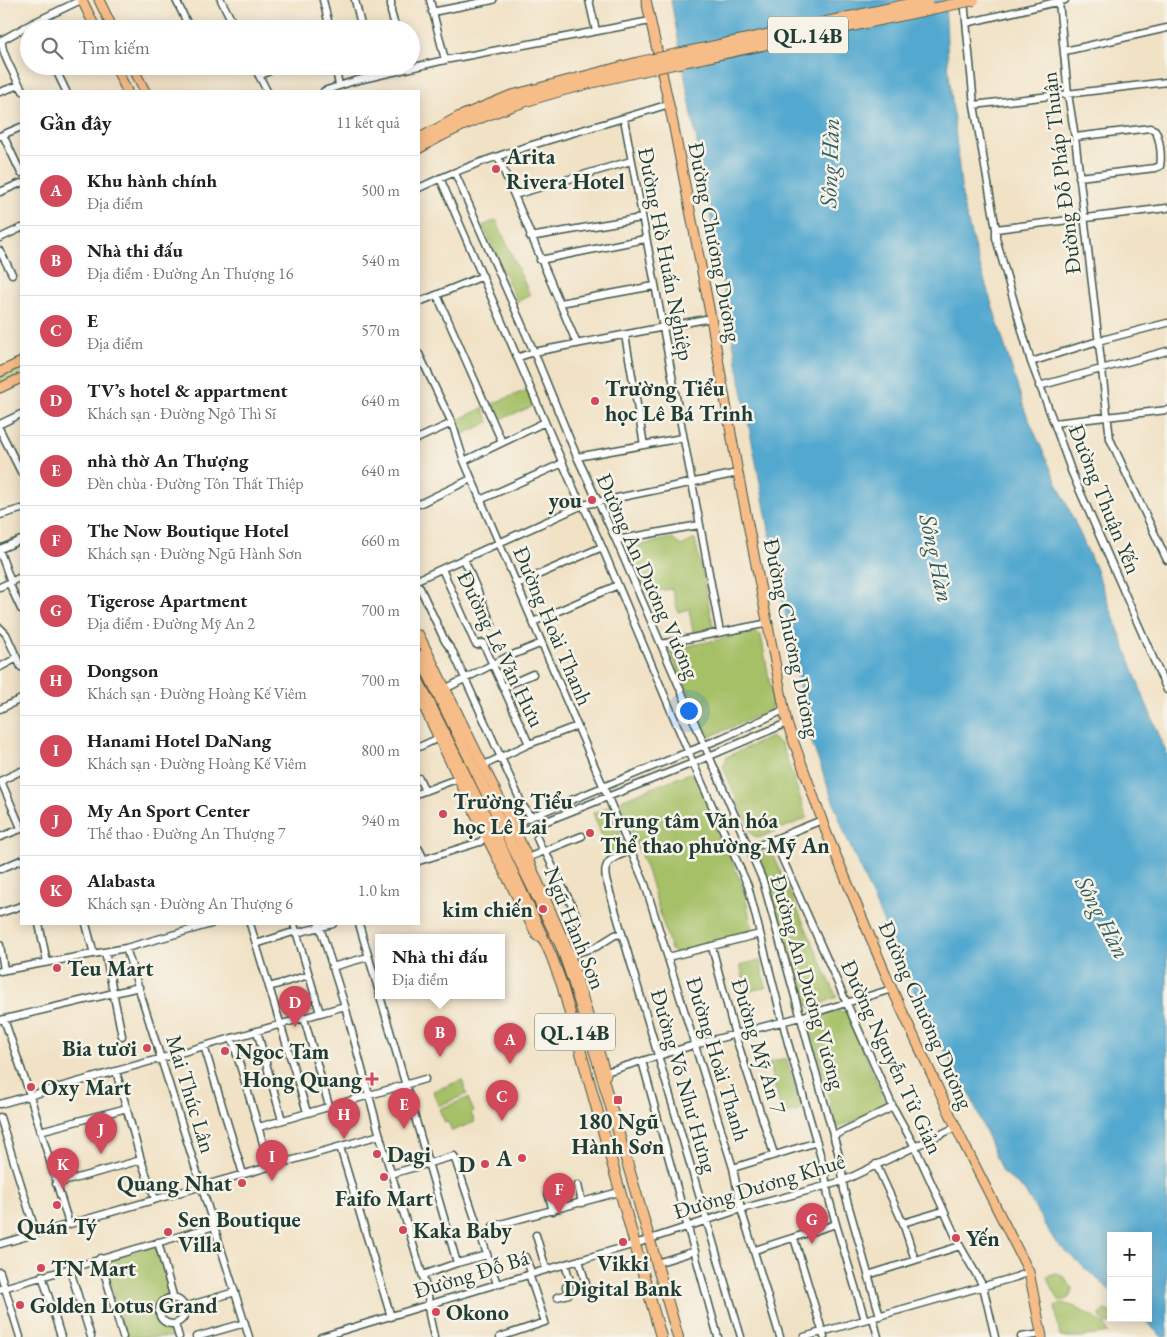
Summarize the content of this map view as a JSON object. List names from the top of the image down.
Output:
{
  "streets": {
    "highway": ["QL.14B", "Ngũ Hành Sơn"],
    "main road": ["Đường Chương Dương"],
    "street": [
      "Đường Đỗ Pháp Thuận",
      "Đường Hồ Huấn Nghiệp",
      "Đường Thuận Yến",
      "Đường An Dương Vương",
      "Đường Hoài Thanh",
      "Đường Lê Văn Hưu",
      "Đường Mỹ An 7",
      "Đường Nguyễn Tử Giản",
      "Đường Võ Như Hưng",
      "Mai Thúc Lân",
      "Đường Dương Khuê",
      "Đường Đỗ Bá"
    ]
  },
  "crossings": [
    ["QL.14B", "Ngũ Hành Sơn"],
    ["Đường Chương Dương", "Đường Lê Văn Hưu"],
    ["Đường Chương Dương", "Đường Dương Khuê"],
    ["Đường Hồ Huấn Nghiệp", "Đường Lê Văn Hưu"],
    ["Đường An Dương Vương", "Đường Lê Văn Hưu"],
    ["Đường An Dương Vương", "Đường Dương Khuê"],
    ["Đường Hoài Thanh", "Đường Lê Văn Hưu"],
    ["Đường Hoài Thanh", "Đường Võ Như Hưng"],
    ["Đường Hoài Thanh", "Đường Dương Khuê"],
    ["Ngũ Hành Sơn", "Đường Dương Khuê"],
    ["Ngũ Hành Sơn", "Đường Đỗ Bá"],
    ["Đường Nguyễn Tử Giản", "Đường Dương Khuê"],
    ["Đường Võ Như Hưng", "Đường Dương Khuê"],
    ["Đường Dương Khuê", "Đường Đỗ Bá"]
  ],
  "water": ["Sông Hàn"],
  "places": {
    "other": [
      "Arita Rivera Hotel",
      "Trường Tiểu học Lê Bá Trinh",
      "you",
      "Trường Tiểu học Lê Lai",
      "Trung tâm Văn hóa Thể thao phường Mỹ An",
      "kim chiến",
      "Teu Mart",
      "Bia tươi",
      "Ngoc Tam",
      "Oxy Mart",
      "Dagi",
      "A",
      "D",
      "Faifo Mart",
      "Quang Nhat",
      "Quán Tý",
      "Kaka Baby",
      "Sen Boutique Villa",
      "Yến",
      "Vikki Digital Bank",
      "TN Mart",
      "Golden Lotus Grand",
      "Okono"
    ],
    "health": ["Hong Quang"],
    "transit": ["180 Ngũ Hành Sơn"]
  },
  "page": {
    "search": "Tìm kiếm",
    "heading": ["Gần đây", "11 kết quả"],
    "list": [
      {
        "mark": "A",
        "name": "Khu hành chính",
        "note": "Địa điểm",
        "value": "500 m"
      },
      {
        "mark": "B",
        "name": "Nhà thi đấu",
        "note": "Địa điểm · Đường An Thượng 16",
        "value": "540 m"
      },
      {
        "mark": "C",
        "name": "E",
        "note": "Địa điểm",
        "value": "570 m"
      },
      {
        "mark": "D",
        "name": "TV’s hotel & appartment",
        "note": "Khách sạn · Đường Ngô Thì Sĩ",
        "value": "640 m"
      },
      {
        "mark": "E",
        "name": "nhà thờ An Thượng",
        "note": "Đền chùa · Đường Tôn Thất Thiệp",
        "value": "640 m"
      },
      {
        "mark": "F",
        "name": "The Now Boutique Hotel",
        "note": "Khách sạn · Đường Ngũ Hành Sơn",
        "value": "660 m"
      },
      {
        "mark": "G",
        "name": "Tigerose Apartment",
        "note": "Địa điểm · Đường Mỹ An 2",
        "value": "700 m"
      },
      {
        "mark": "H",
        "name": "Dongson",
        "note": "Khách sạn · Đường Hoàng Kế Viêm",
        "value": "700 m"
      },
      {
        "mark": "I",
        "name": "Hanami Hotel DaNang",
        "note": "Khách sạn · Đường Hoàng Kế Viêm",
        "value": "800 m"
      },
      {
        "mark": "J",
        "name": "My An Sport Center",
        "note": "Thể thao · Đường An Thượng 7",
        "value": "940 m"
      },
      {
        "mark": "K",
        "name": "Alabasta",
        "note": "Khách sạn · Đường An Thượng 6",
        "value": "1.0 km"
      }
    ],
    "popup": ["Nhà thi đấu", "Địa điểm"],
    "pins": [
      "D",
      "B",
      "A",
      "C",
      "E",
      "H",
      "J",
      "I",
      "K",
      "F",
      "G"
    ],
    "map_buttons": ["+", "−"]
  }
}
